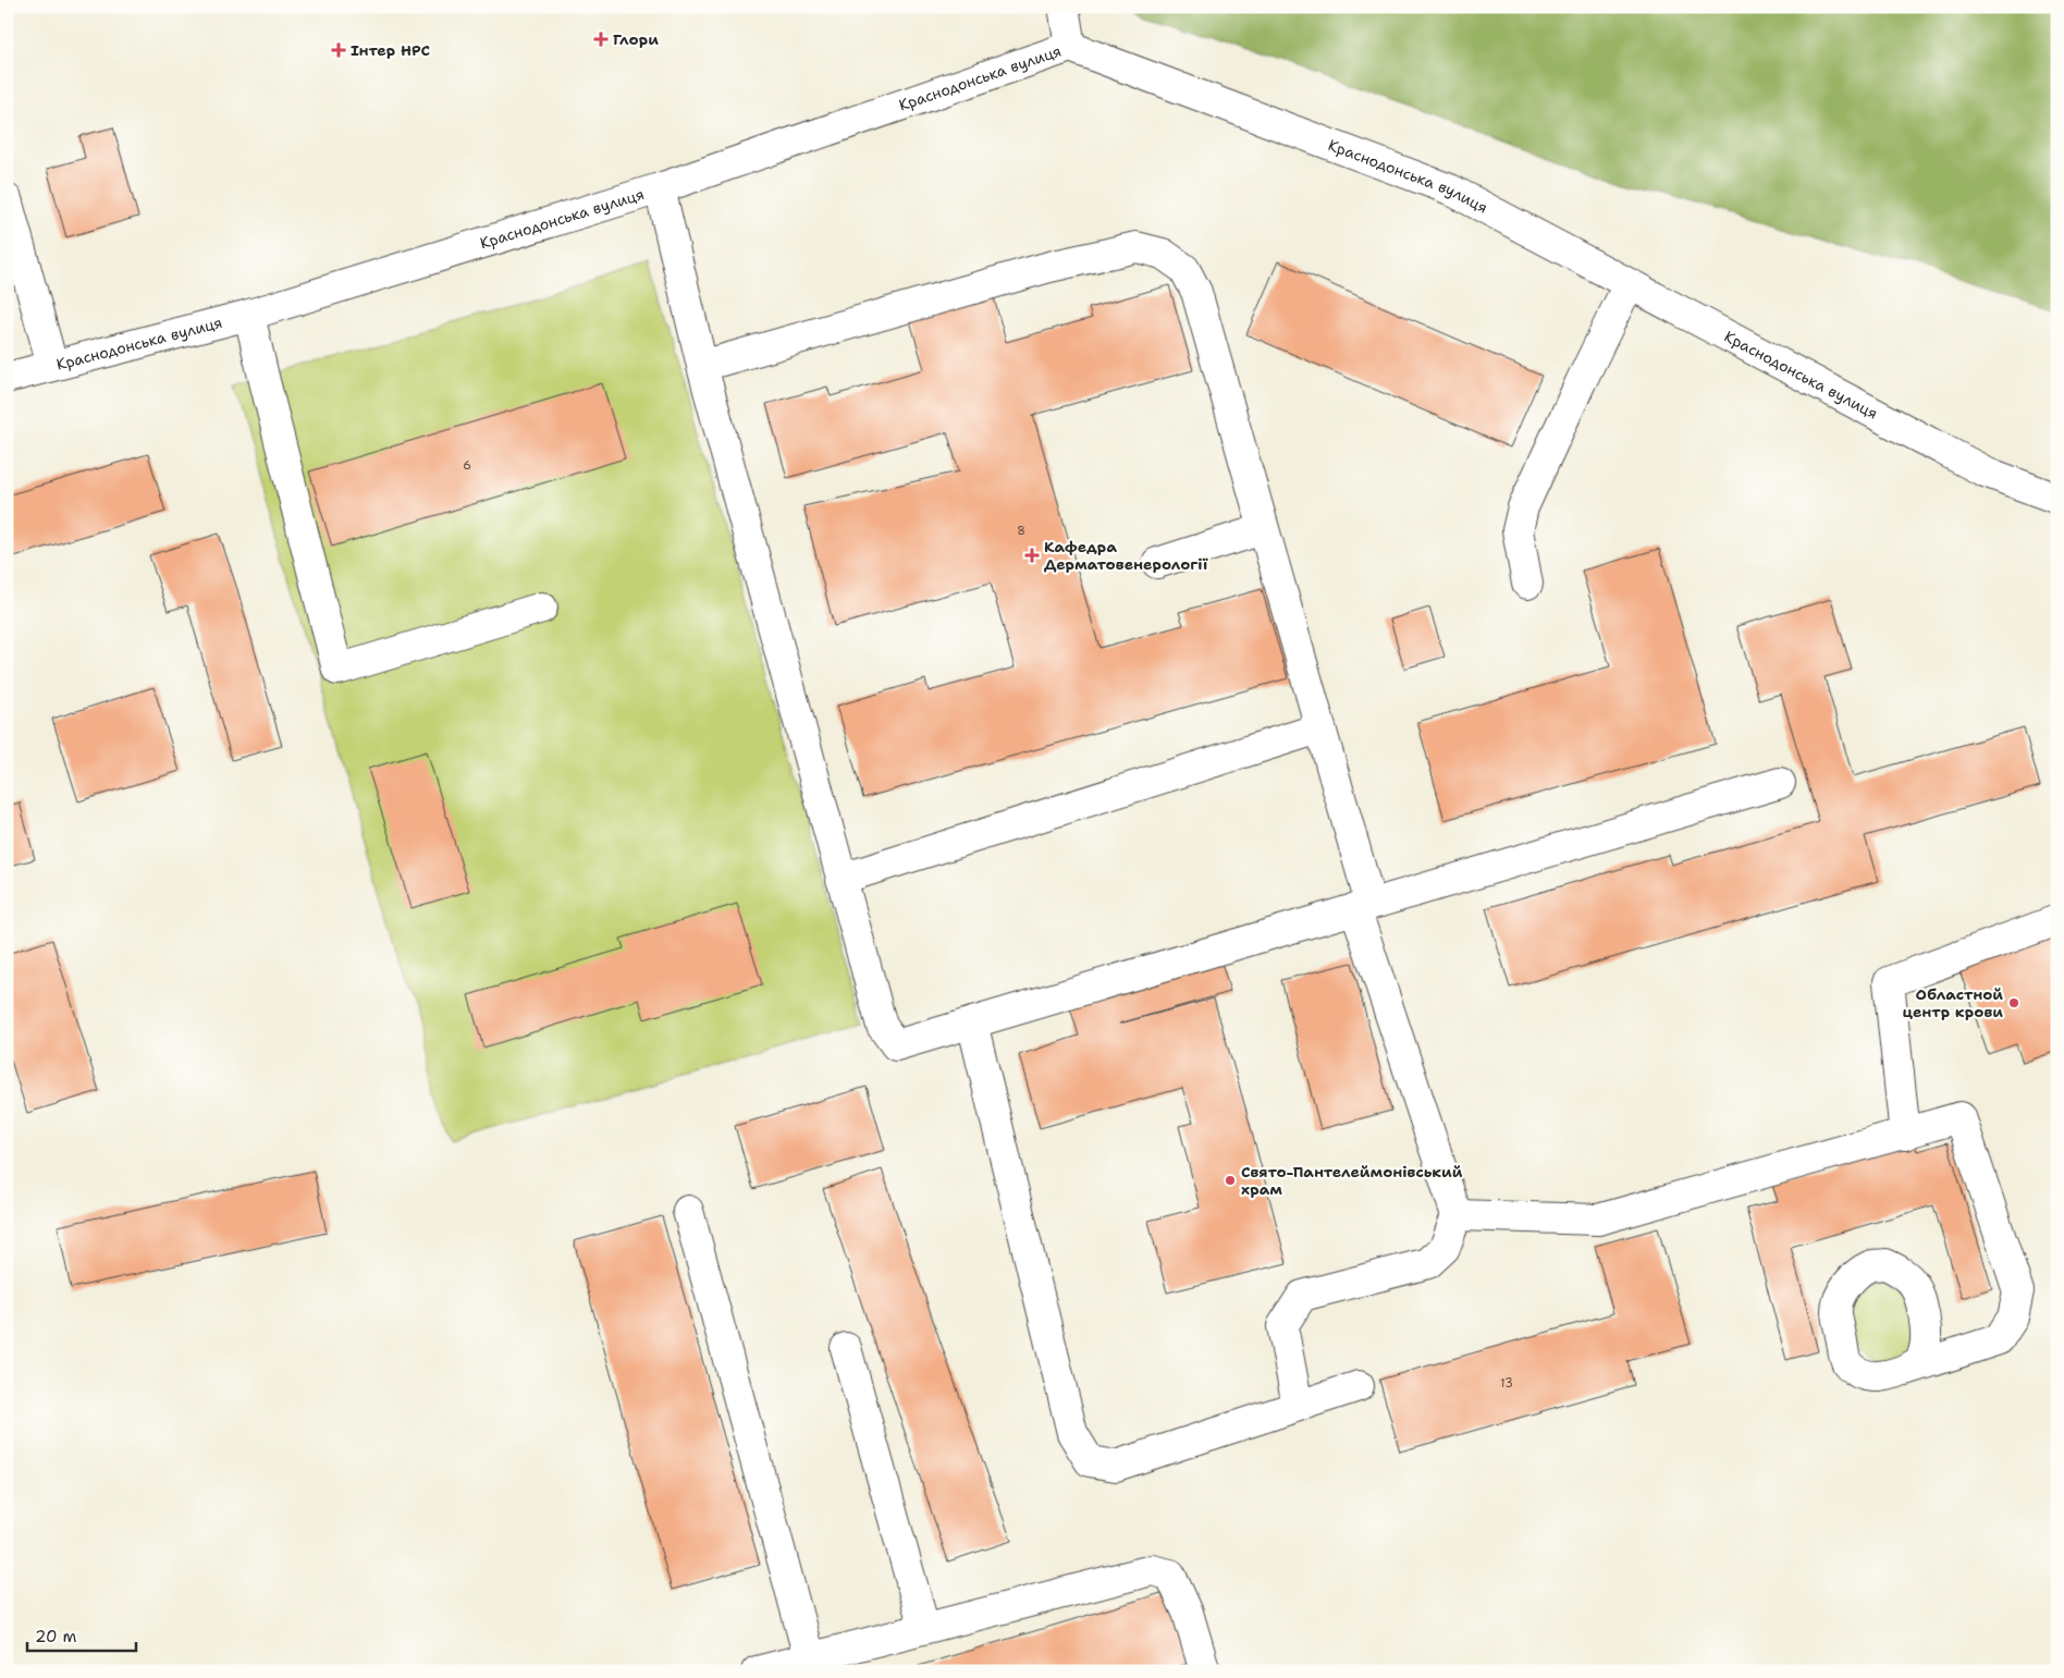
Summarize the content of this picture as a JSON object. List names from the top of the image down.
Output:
{
  "streets": {
    "street": ["Краснодонська вулиця"]
  },
  "places": {
    "health": ["Глори", "Інтер НРС", "Кафедра Дерматовенерології"],
    "other": ["Областной центр крови", "Свято-Пантелеймонівський храм"]
  },
  "house_numbers": ["6", "8", "13"],
  "scale_bar": "20 m"
}
